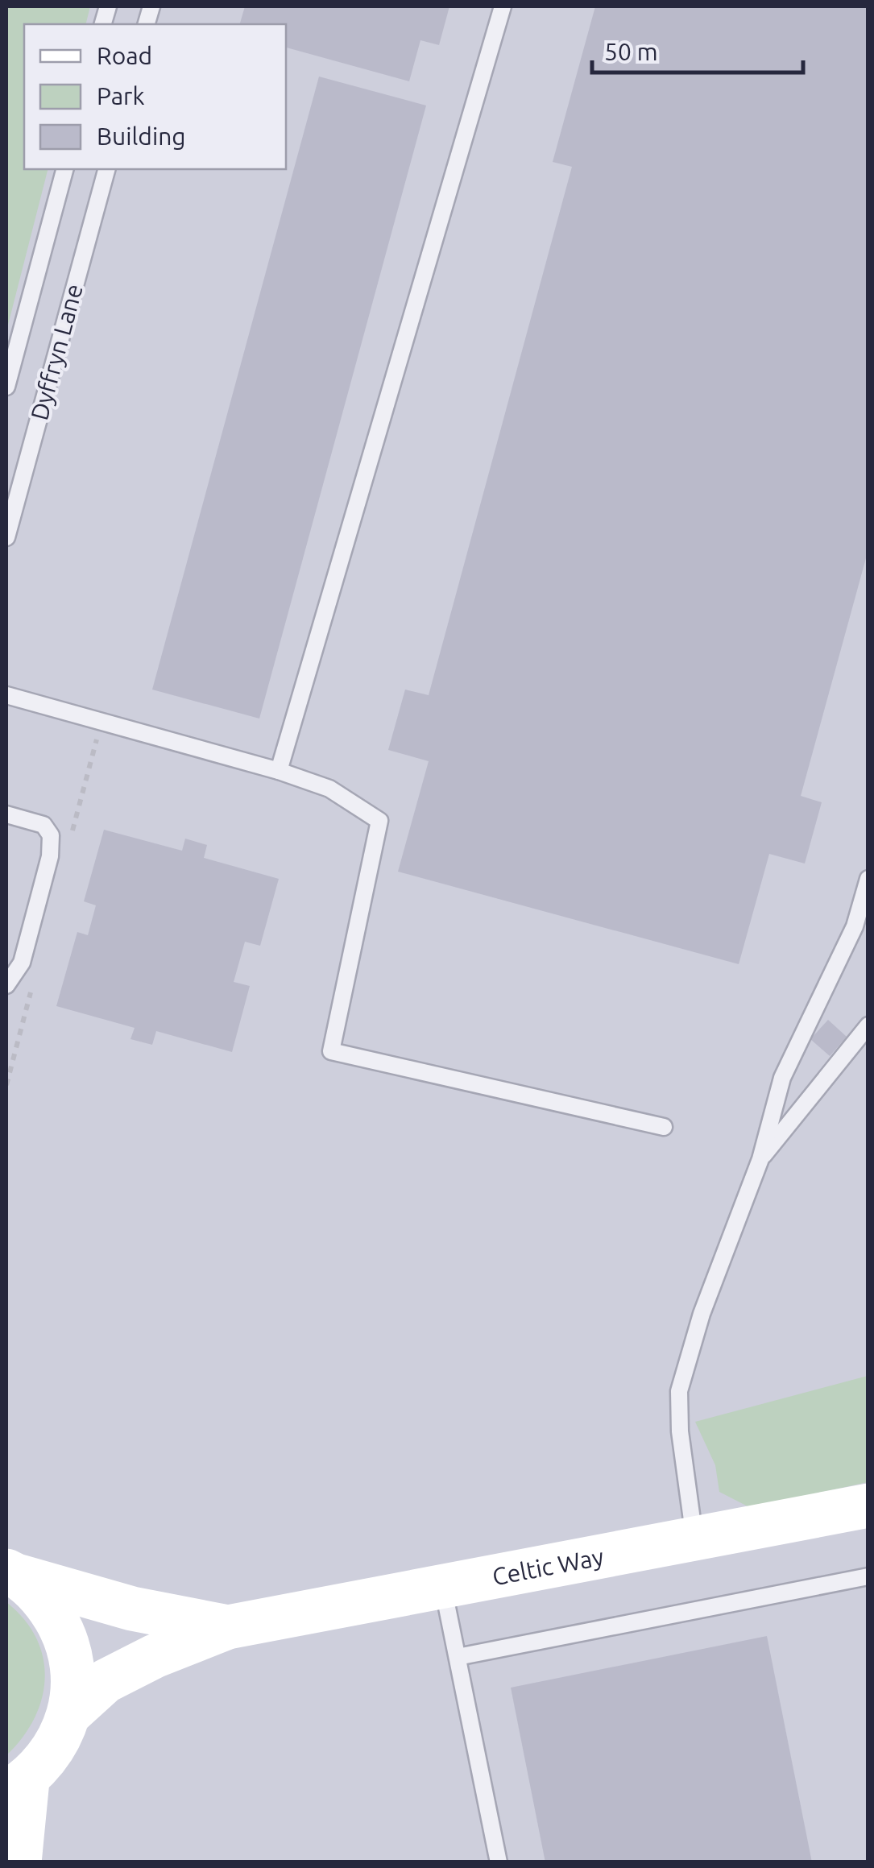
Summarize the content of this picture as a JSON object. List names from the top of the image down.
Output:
{
  "streets": {
    "street": ["Celtic Way"],
    "lane": ["Dyffryn Lane"]
  },
  "legend": ["Road", "Park", "Building"],
  "scale_bar": "50 m"
}
